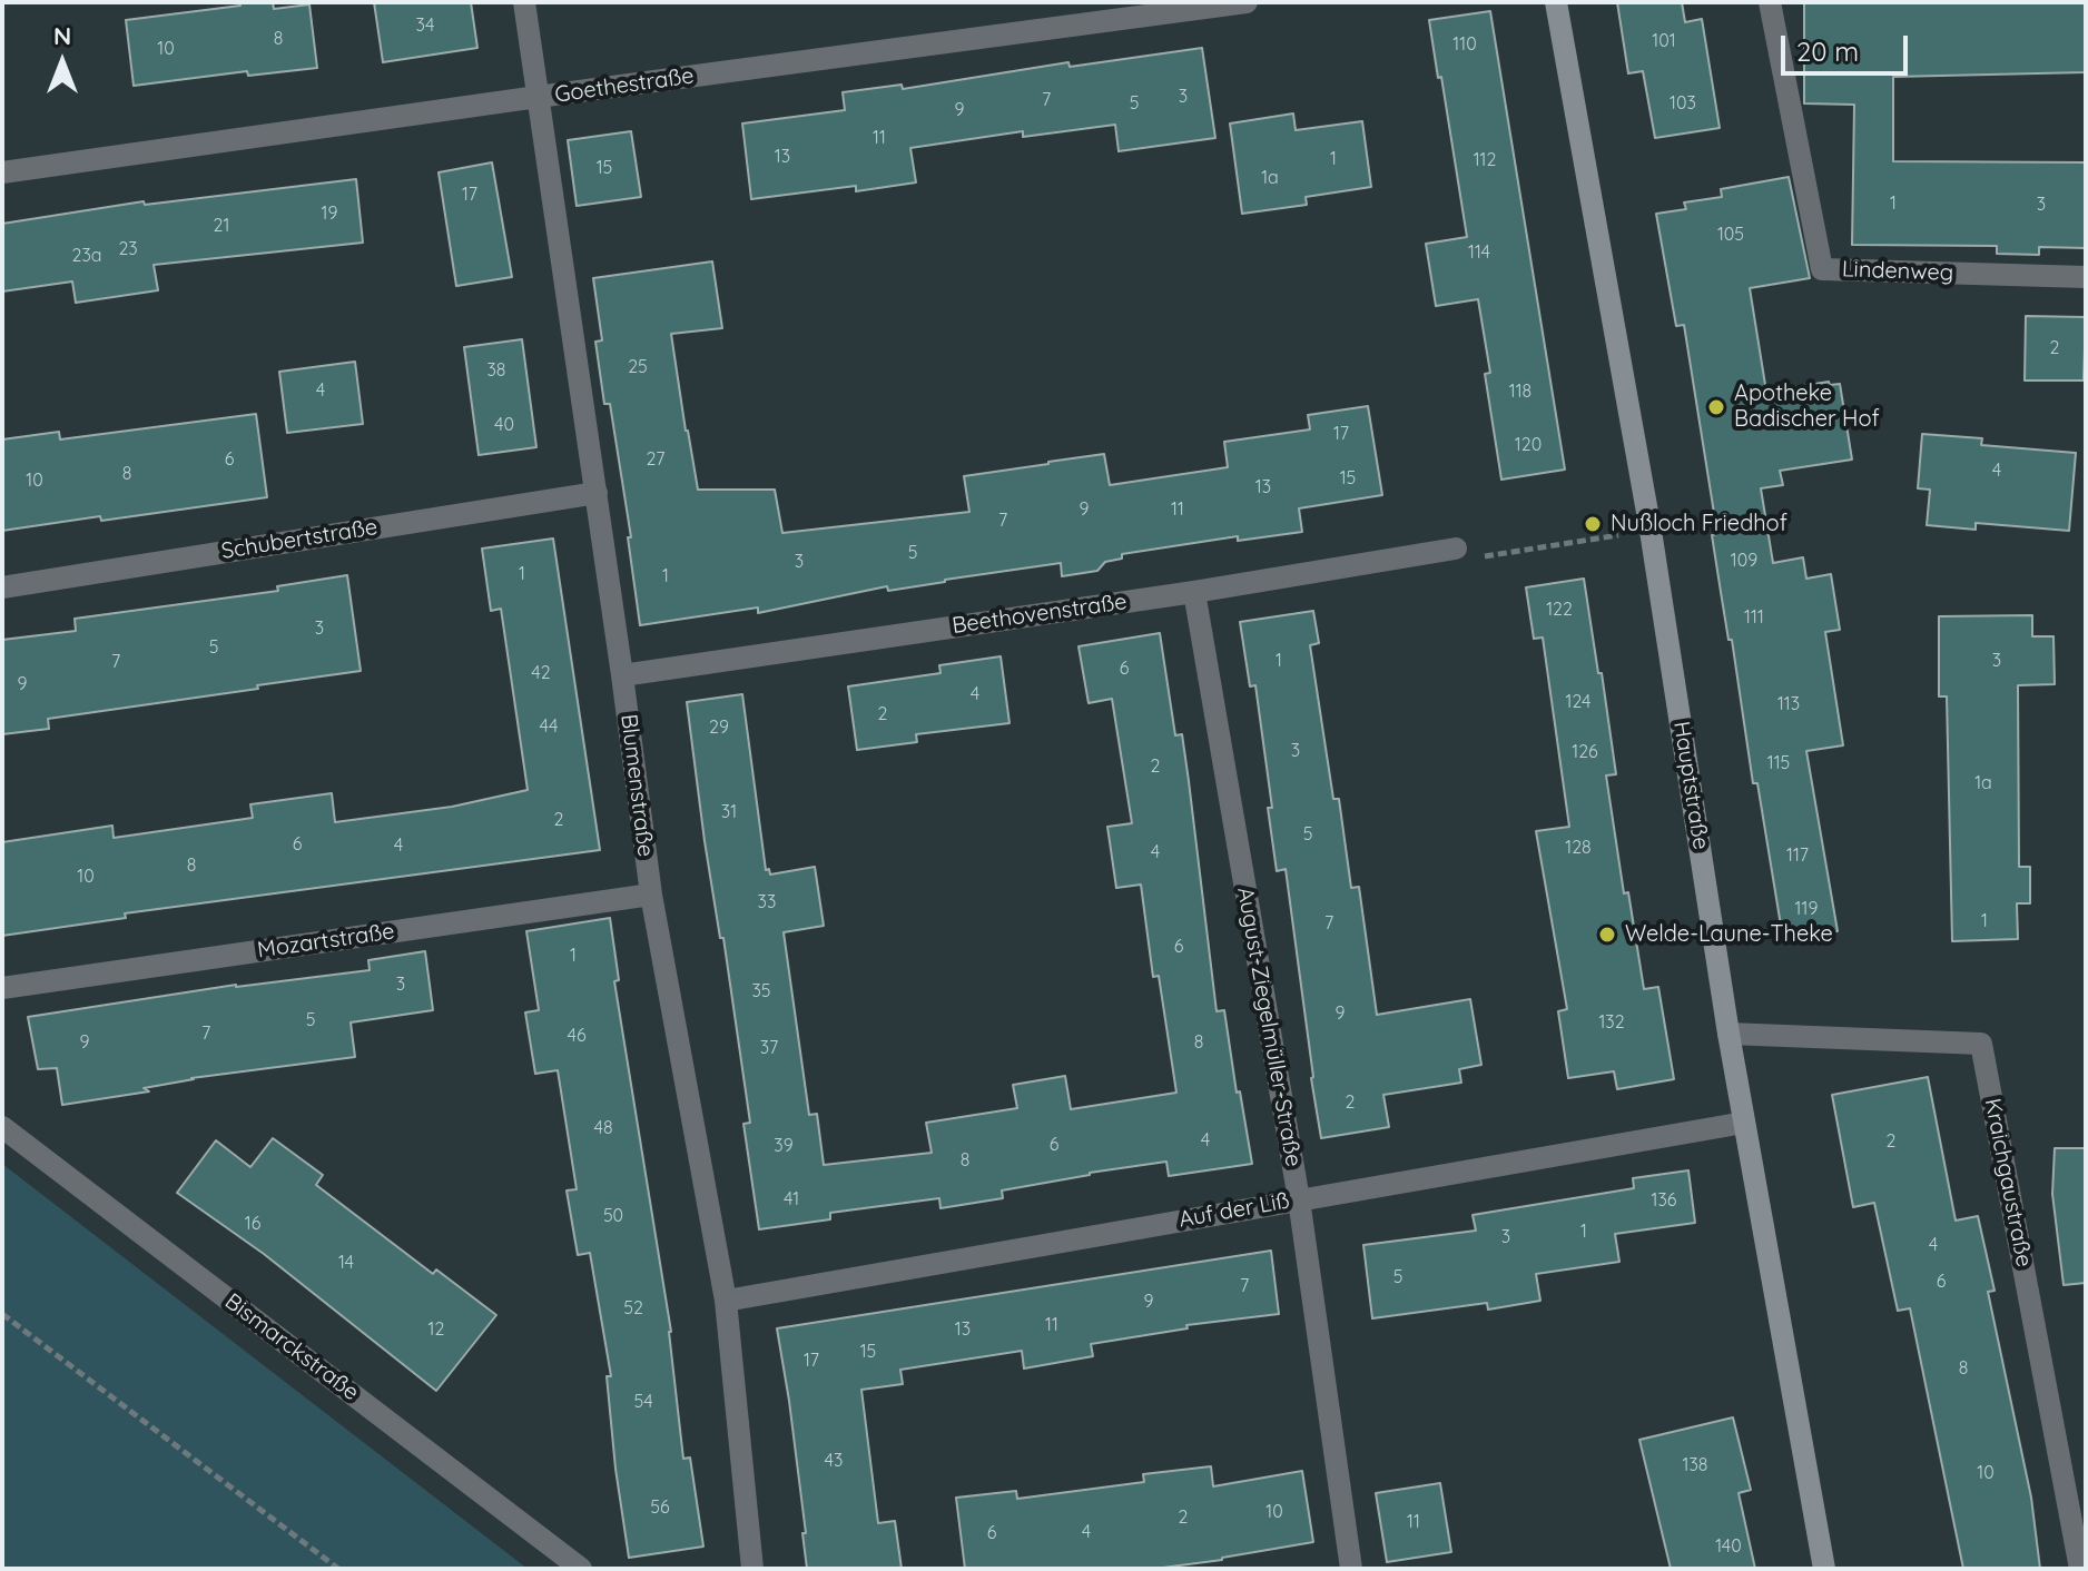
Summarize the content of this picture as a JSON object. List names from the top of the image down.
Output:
{
  "streets": {
    "main road": ["Hauptstraße"],
    "street": [
      "Goethestraße",
      "Lindenweg",
      "Schubertstraße",
      "Beethovenstraße",
      "Blumenstraße",
      "Mozartstraße",
      "August-Ziegelmüller-Straße",
      "Kraichgaustraße",
      "Auf der Liß",
      "Bismarckstraße"
    ]
  },
  "crossings": [
    ["Goethestraße", "Blumenstraße"],
    ["Schubertstraße", "Blumenstraße"],
    ["Beethovenstraße", "Blumenstraße"],
    ["Beethovenstraße", "August-Ziegelmüller-Straße"],
    ["Blumenstraße", "Mozartstraße"],
    ["Blumenstraße", "Auf der Liß"],
    ["Hauptstraße", "Kraichgaustraße"],
    ["Hauptstraße", "Auf der Liß"],
    ["August-Ziegelmüller-Straße", "Auf der Liß"]
  ],
  "places": ["Apotheke Badischer Hof", "Nußloch Friedhof", "Welde-Laune-Theke"],
  "house_numbers": [
    "34",
    "8",
    "101",
    "110",
    "10",
    "3",
    "7",
    "5",
    "103",
    "9",
    "11",
    "13",
    "1",
    "112",
    "15",
    "1a",
    "17",
    "1",
    "3",
    "19",
    "21",
    "105",
    "23",
    "114",
    "23a",
    "2",
    "25",
    "38",
    "4",
    "118",
    "40",
    "17",
    "120",
    "6",
    "27",
    "4",
    "8",
    "15",
    "10",
    "13",
    "9",
    "11",
    "7",
    "5",
    "109",
    "3",
    "1",
    "1",
    "122",
    "111",
    "3",
    "5",
    "1",
    "3",
    "7",
    "6",
    "42",
    "9",
    "4",
    "124",
    "113",
    "2",
    "44",
    "29",
    "3",
    "126",
    "115",
    "2",
    "1a",
    "31",
    "2",
    "5",
    "6",
    "4",
    "128",
    "4",
    "117",
    "8",
    "10",
    "33",
    "119",
    "1",
    "7",
    "6",
    "1",
    "3",
    "35",
    "9",
    "5",
    "132",
    "7",
    "46",
    "9",
    "8",
    "37",
    "2",
    "48",
    "4",
    "2",
    "6",
    "39",
    "8",
    "41",
    "136",
    "50",
    "16",
    "1",
    "3",
    "4",
    "14",
    "5",
    "6",
    "7",
    "9",
    "52",
    "11",
    "12",
    "13",
    "15",
    "17",
    "8",
    "54",
    "43",
    "138",
    "10",
    "56",
    "10",
    "2",
    "11",
    "4",
    "6",
    "140"
  ],
  "scale_bar": "20 m",
  "north": "top"
}
